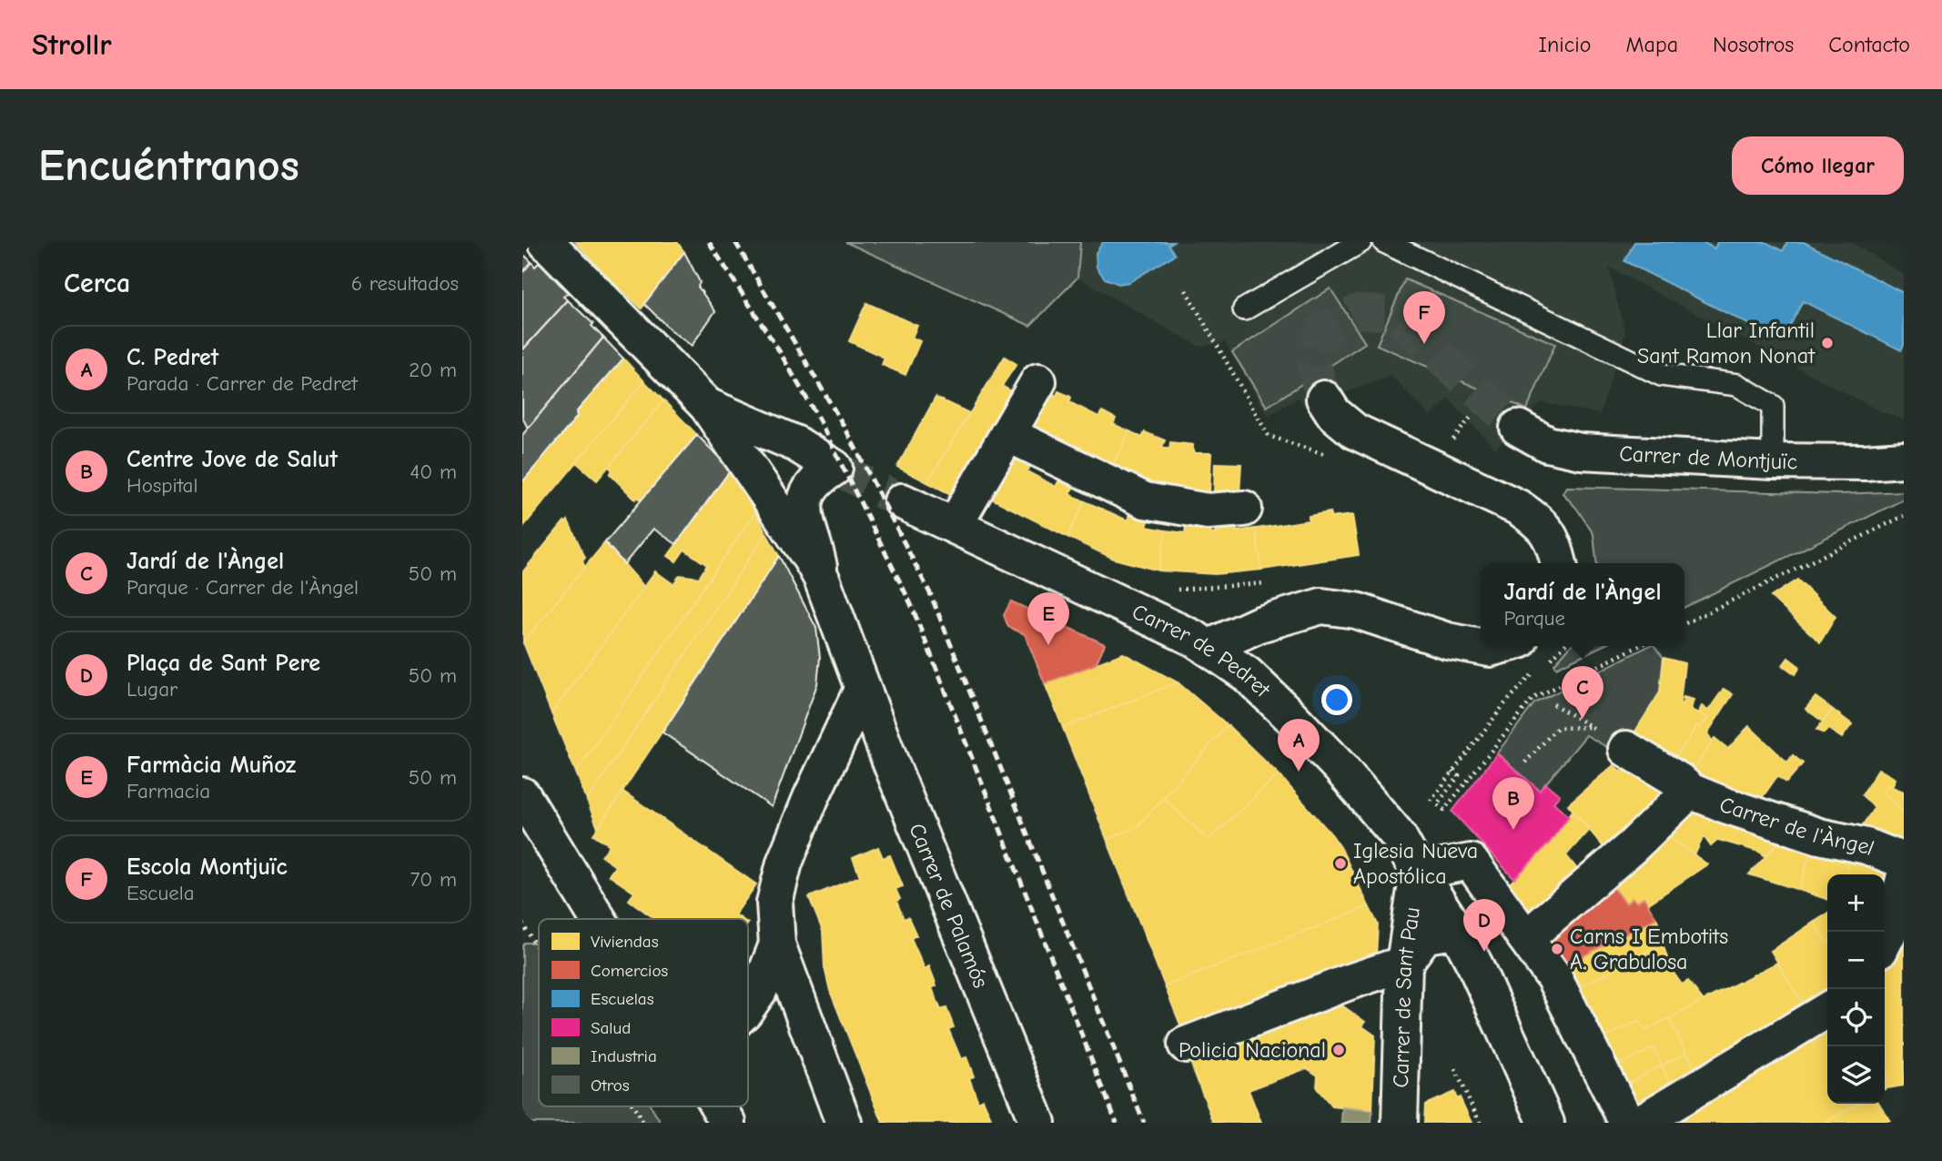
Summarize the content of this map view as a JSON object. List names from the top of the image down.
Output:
{
  "streets": {
    "street": [
      "Carrer de Montjuïc",
      "Carrer de Pedret",
      "Carrer de l'Àngel",
      "Carrer de Palamós",
      "Carrer de Sant Pau"
    ]
  },
  "crossings": [
    ["Carrer de Pedret", "Carrer de Sant Pau"]
  ],
  "places": [
    "Llar Infantil Sant Ramon Nonat",
    "Iglesia Nueva Apostólica",
    "Carns I Embotits A. Grabulosa",
    "Policia Nacional"
  ],
  "legend": [
    "Viviendas",
    "Comercios",
    "Escuelas",
    "Salud",
    "Industria",
    "Otros"
  ],
  "page": {
    "header": "Strollr",
    "nav": [
      "Inicio",
      "Mapa",
      "Nosotros",
      "Contacto"
    ],
    "buttons": "Cómo llegar",
    "title": "Encuéntranos",
    "heading": ["Cerca", "6 resultados"],
    "pins": [
      "F",
      "E",
      "C",
      "A",
      "B",
      "D"
    ],
    "list": [
      {
        "mark": "A",
        "name": "C. Pedret",
        "note": "Parada · Carrer de Pedret",
        "value": "20 m"
      },
      {
        "mark": "B",
        "name": "Centre Jove de Salut",
        "note": "Hospital",
        "value": "40 m"
      },
      {
        "mark": "C",
        "name": "Jardí de l'Àngel",
        "note": "Parque · Carrer de l'Àngel",
        "value": "50 m"
      },
      {
        "mark": "D",
        "name": "Plaça de Sant Pere",
        "note": "Lugar",
        "value": "50 m"
      },
      {
        "mark": "E",
        "name": "Farmàcia Muñoz",
        "note": "Farmacia",
        "value": "50 m"
      },
      {
        "mark": "F",
        "name": "Escola Montjuïc",
        "note": "Escuela",
        "value": "70 m"
      }
    ],
    "popup": ["Jardí de l'Àngel", "Parque"],
    "map_buttons": ["+", "−"]
  }
}
